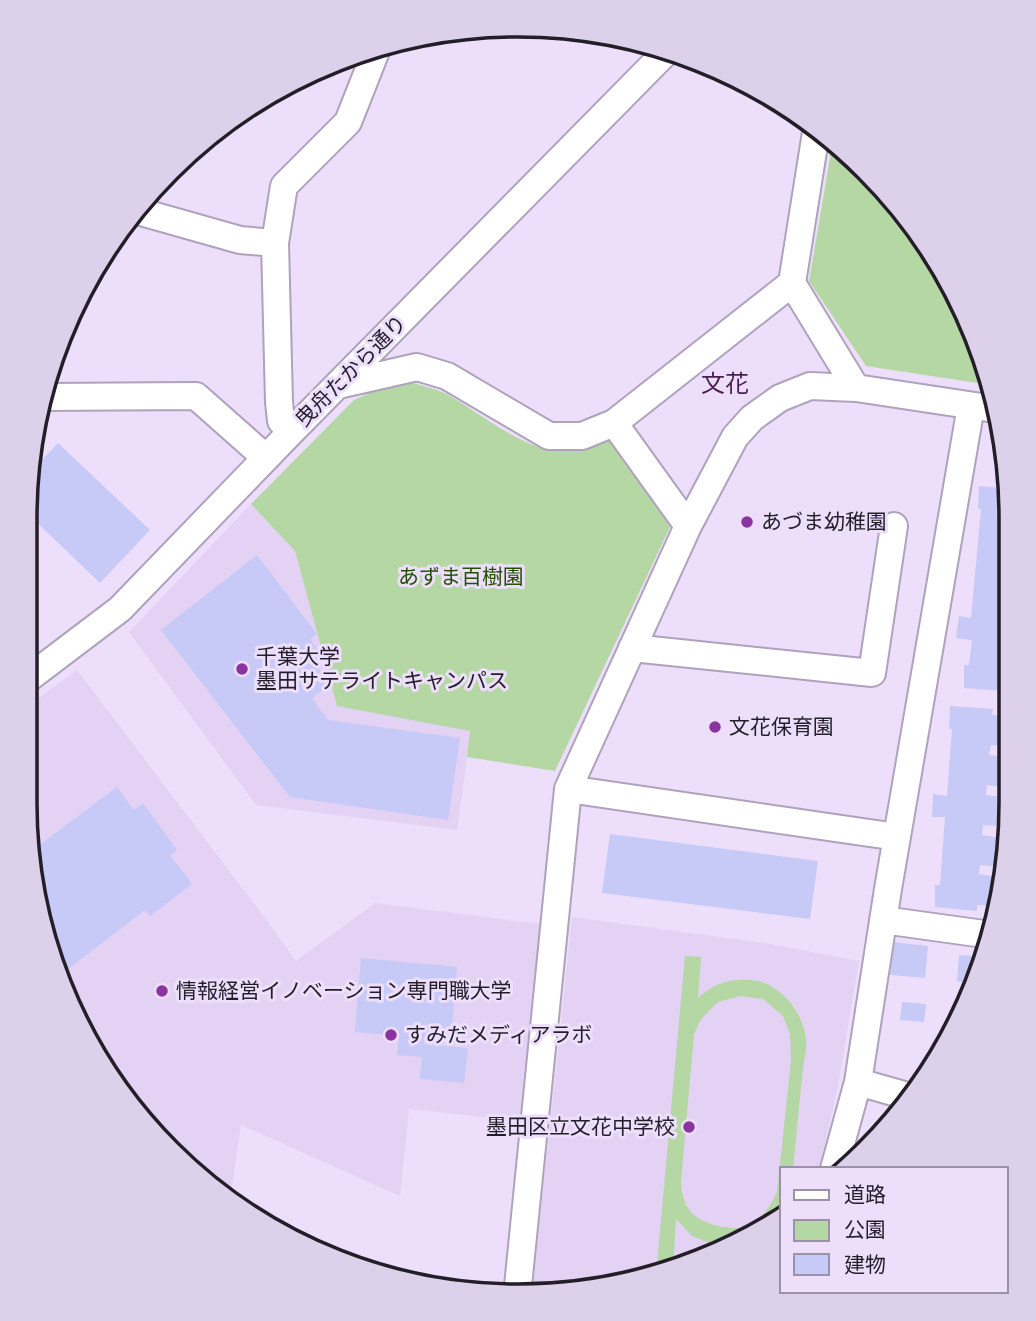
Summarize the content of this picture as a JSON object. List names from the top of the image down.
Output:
{
  "streets": {
    "street": ["曳舟たから通り"]
  },
  "districts": ["文花"],
  "parks": ["あずま百樹園"],
  "places": [
    "あづま幼稚園",
    "千葉大学 墨田サテライトキャンパス",
    "文花保育園",
    "情報経営イノベーション専門職大学",
    "すみだメディアラボ",
    "墨田区立文花中学校"
  ],
  "legend": ["道路", "公園", "建物"]
}
